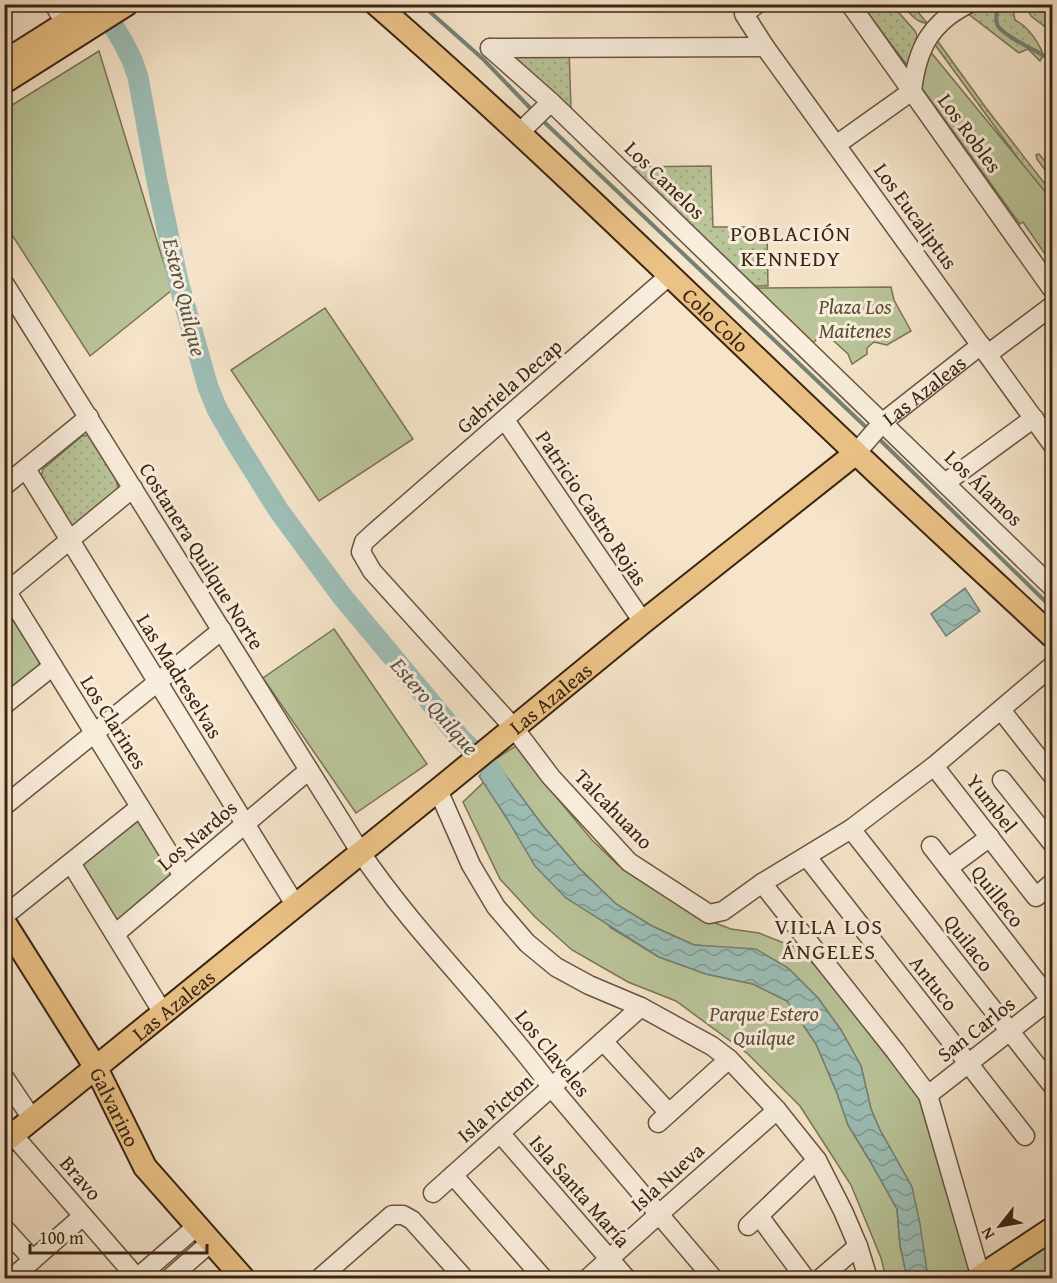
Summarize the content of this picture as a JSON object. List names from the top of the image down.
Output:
{
  "streets": {
    "main road": ["Colo Colo", "Las Azaleas", "Galvarino"],
    "street": [
      "Los Robles",
      "Los Canelos",
      "Los Eucaliptus",
      "Gabriela Decap",
      "Los Álamos",
      "Patricio Castro Rojas",
      "Costanera Quilque Norte",
      "Las Madreselvas",
      "Los Clarines",
      "Yumbel",
      "Talcahuano",
      "Los Nardos",
      "Quilleco",
      "Quilaco",
      "Antuco",
      "San Carlos",
      "Los Claveles",
      "Isla Picton",
      "Isla Nueva",
      "Bravo",
      "Isla Santa María"
    ]
  },
  "crossings": [
    ["Los Canelos", "Los Eucaliptus"],
    ["Los Canelos", "Las Azaleas"],
    ["Los Canelos", "Los Álamos"],
    ["Los Eucaliptus", "Las Azaleas"],
    ["Colo Colo", "Gabriela Decap"],
    ["Colo Colo", "Las Azaleas"],
    ["Gabriela Decap", "Patricio Castro Rojas"],
    ["Gabriela Decap", "Talcahuano"],
    ["Las Azaleas", "Los Álamos"],
    ["Las Azaleas", "Patricio Castro Rojas"],
    ["Las Azaleas", "Costanera Quilque Norte"],
    ["Las Azaleas", "Las Madreselvas"],
    ["Las Azaleas", "Talcahuano"],
    ["Las Azaleas", "Los Claveles"],
    ["Las Azaleas", "Galvarino"],
    ["Las Azaleas", "Bravo"],
    ["Costanera Quilque Norte", "Los Nardos"],
    ["Costanera Quilque Norte", "Los Claveles"],
    ["Las Madreselvas", "Los Nardos"],
    ["Los Clarines", "Los Nardos"],
    ["Yumbel", "Talcahuano"],
    ["Talcahuano", "Quilaco"],
    ["Talcahuano", "Antuco"],
    ["Quilleco", "San Carlos"],
    ["Quilaco", "San Carlos"],
    ["Antuco", "San Carlos"],
    ["Los Claveles", "Isla Picton"],
    ["Los Claveles", "Isla Nueva"],
    ["Isla Picton", "Isla Santa María"],
    ["Isla Nueva", "Isla Santa María"]
  ],
  "districts": ["POBLACIÓN KENNEDY", "VILLA LOS ÁNGELES"],
  "water": ["Estero Quilque"],
  "parks": ["Plaza Los Maitenes", "Parque Estero Quilque"],
  "scale_bar": "100 m",
  "north": "bottom left"
}
